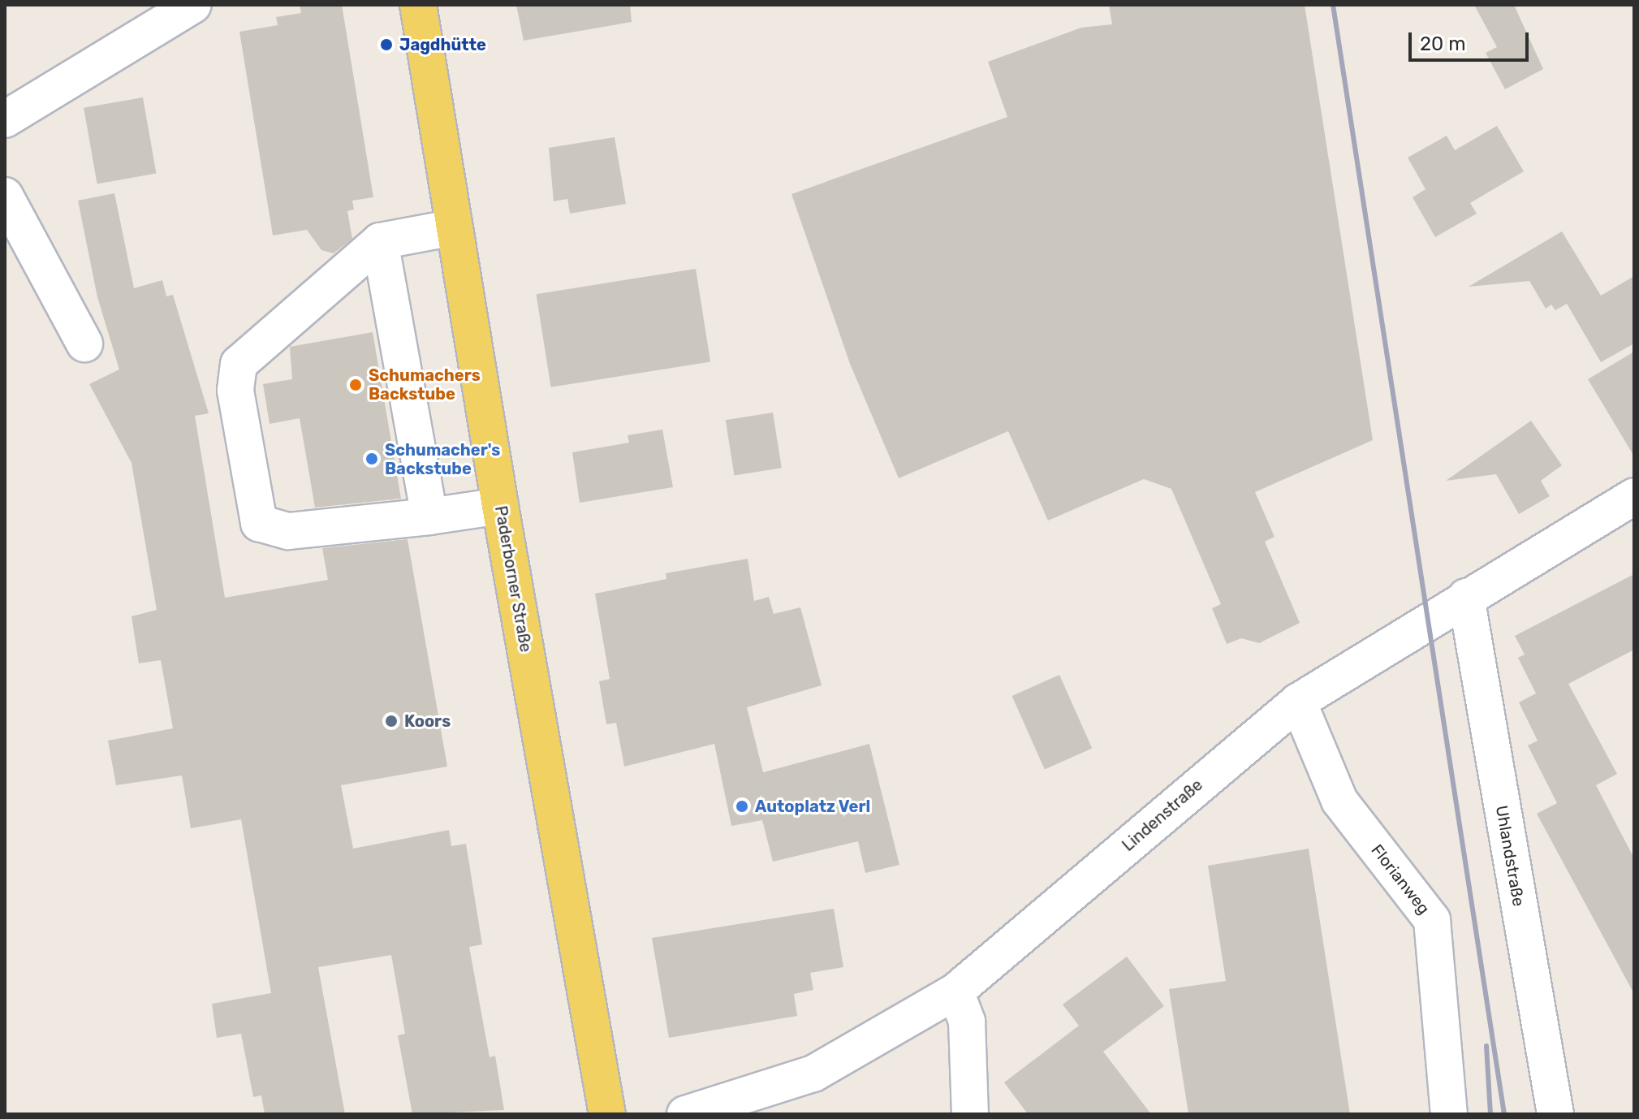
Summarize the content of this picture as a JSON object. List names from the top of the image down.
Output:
{
  "streets": {
    "main road": ["Paderborner Straße"],
    "street": ["Lindenstraße", "Uhlandstraße", "Florianweg"]
  },
  "crossings": [
    ["Lindenstraße", "Uhlandstraße"],
    ["Lindenstraße", "Florianweg"]
  ],
  "places": [
    "Jagdhütte",
    "Schumachers Backstube",
    "Schumacher's Backstube",
    "Koors",
    "Autoplatz Verl"
  ],
  "scale_bar": "20 m"
}
